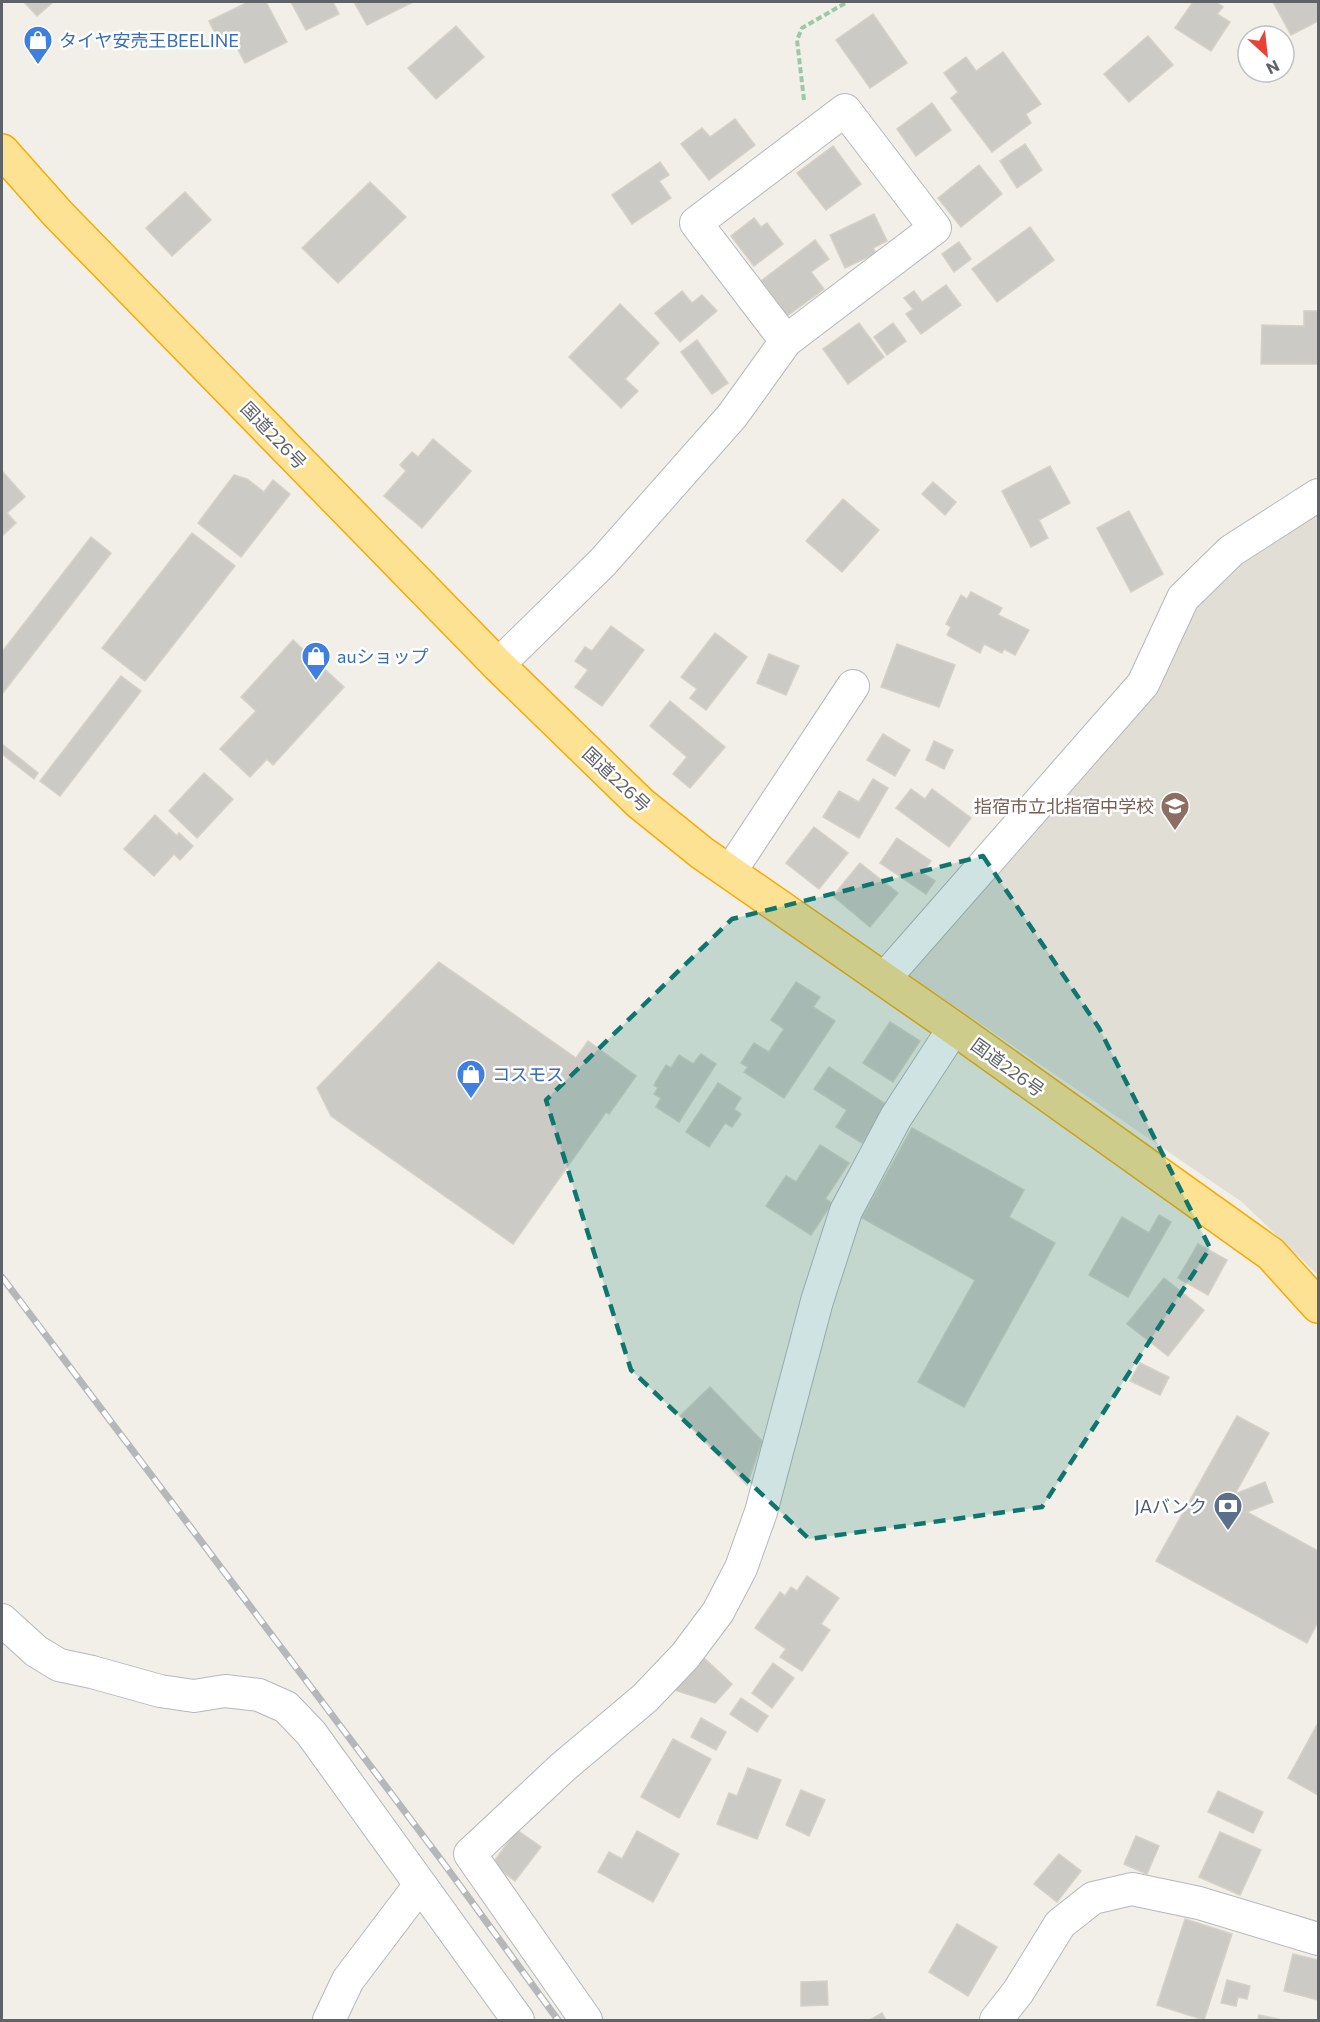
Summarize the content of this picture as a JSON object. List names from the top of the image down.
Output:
{
  "streets": {
    "highway": ["国道226号"]
  },
  "places": {
    "shop": ["タイヤ安売王BEELINE", "auショップ", "コスモス"],
    "school or university": ["指宿市立北指宿中学校"],
    "bank": ["JAバンク"]
  },
  "north": "bottom right"
}
